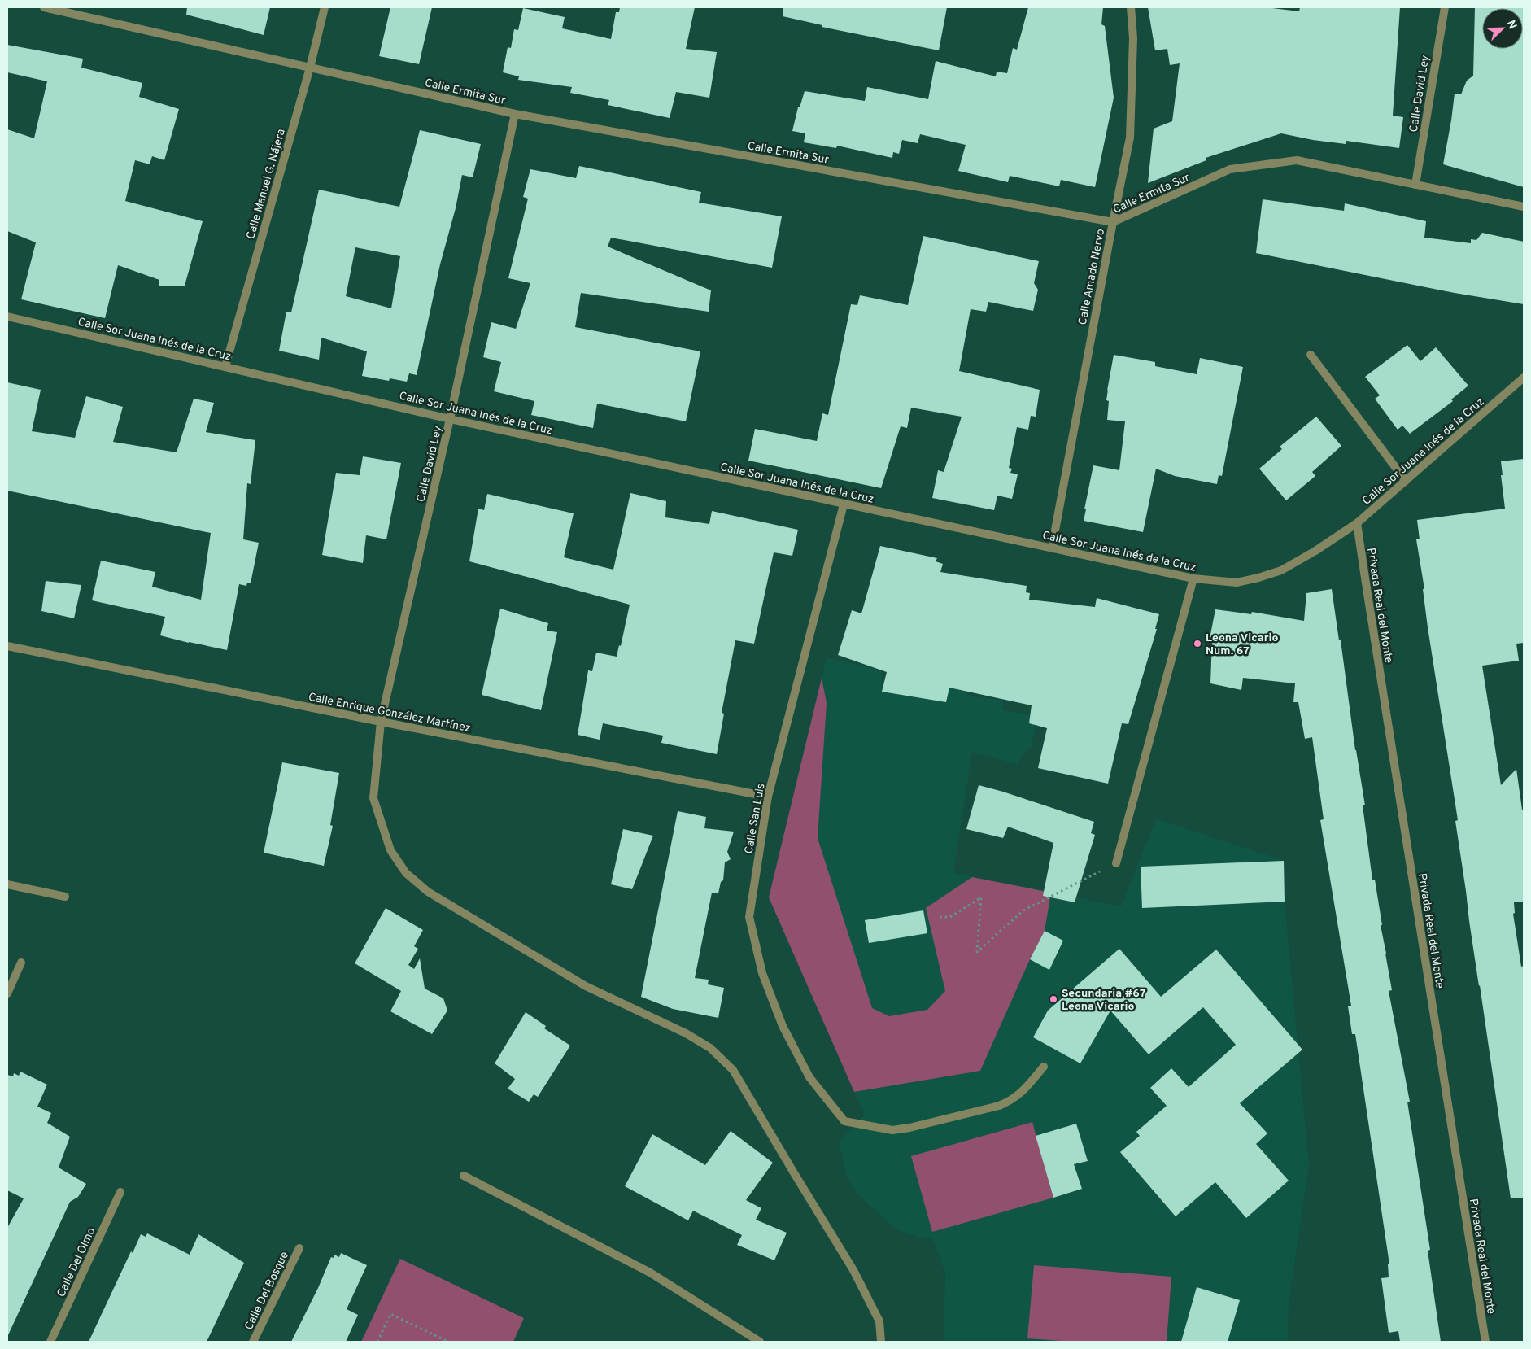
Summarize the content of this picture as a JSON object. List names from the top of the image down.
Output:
{
  "streets": {
    "street": [
      "Calle Ermita Sur",
      "Calle David Ley",
      "Calle Manuel G. Nájera",
      "Calle Amado Nervo",
      "Calle Sor Juana Inés de la Cruz",
      "Privada Real del Monte",
      "Calle Enrique González Martínez",
      "Calle San Luis",
      "Calle Del Olmo",
      "Calle Del Bosque"
    ]
  },
  "crossings": [
    ["Calle Ermita Sur", "Calle David Ley"],
    ["Calle Ermita Sur", "Calle Manuel G. Nájera"],
    ["Calle Ermita Sur", "Calle Amado Nervo"],
    ["Calle David Ley", "Calle Sor Juana Inés de la Cruz"],
    ["Calle David Ley", "Calle Enrique González Martínez"],
    ["Calle Manuel G. Nájera", "Calle Sor Juana Inés de la Cruz"],
    ["Calle Amado Nervo", "Calle Sor Juana Inés de la Cruz"],
    ["Calle Sor Juana Inés de la Cruz", "Privada Real del Monte"],
    ["Calle Sor Juana Inés de la Cruz", "Calle San Luis"],
    ["Calle Enrique González Martínez", "Calle San Luis"]
  ],
  "places": ["Leona Vicario Num. 67", "Secundaria #67 Leona Vicario"],
  "north": "top right"
}
